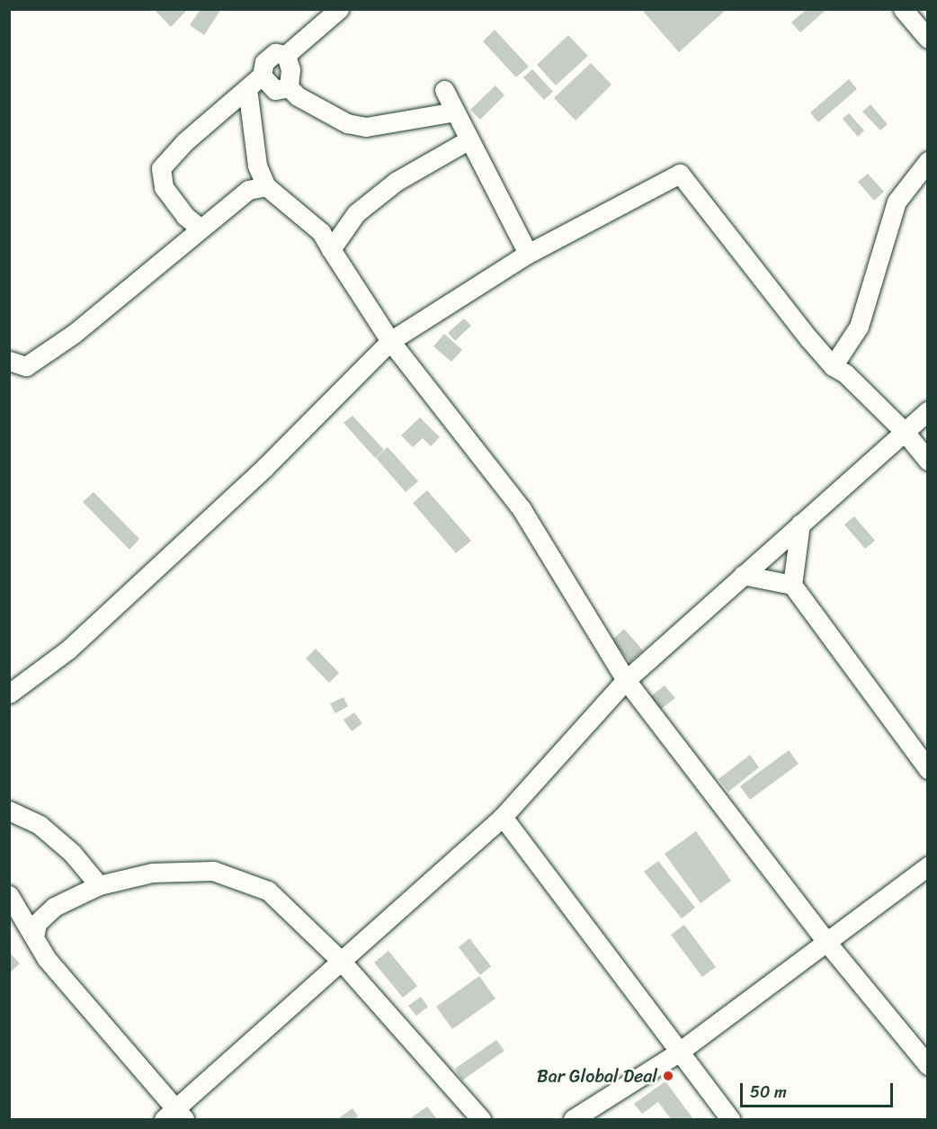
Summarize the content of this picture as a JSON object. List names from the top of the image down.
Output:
{
  "places": ["Bar Global Deal"],
  "scale_bar": "50 m"
}
